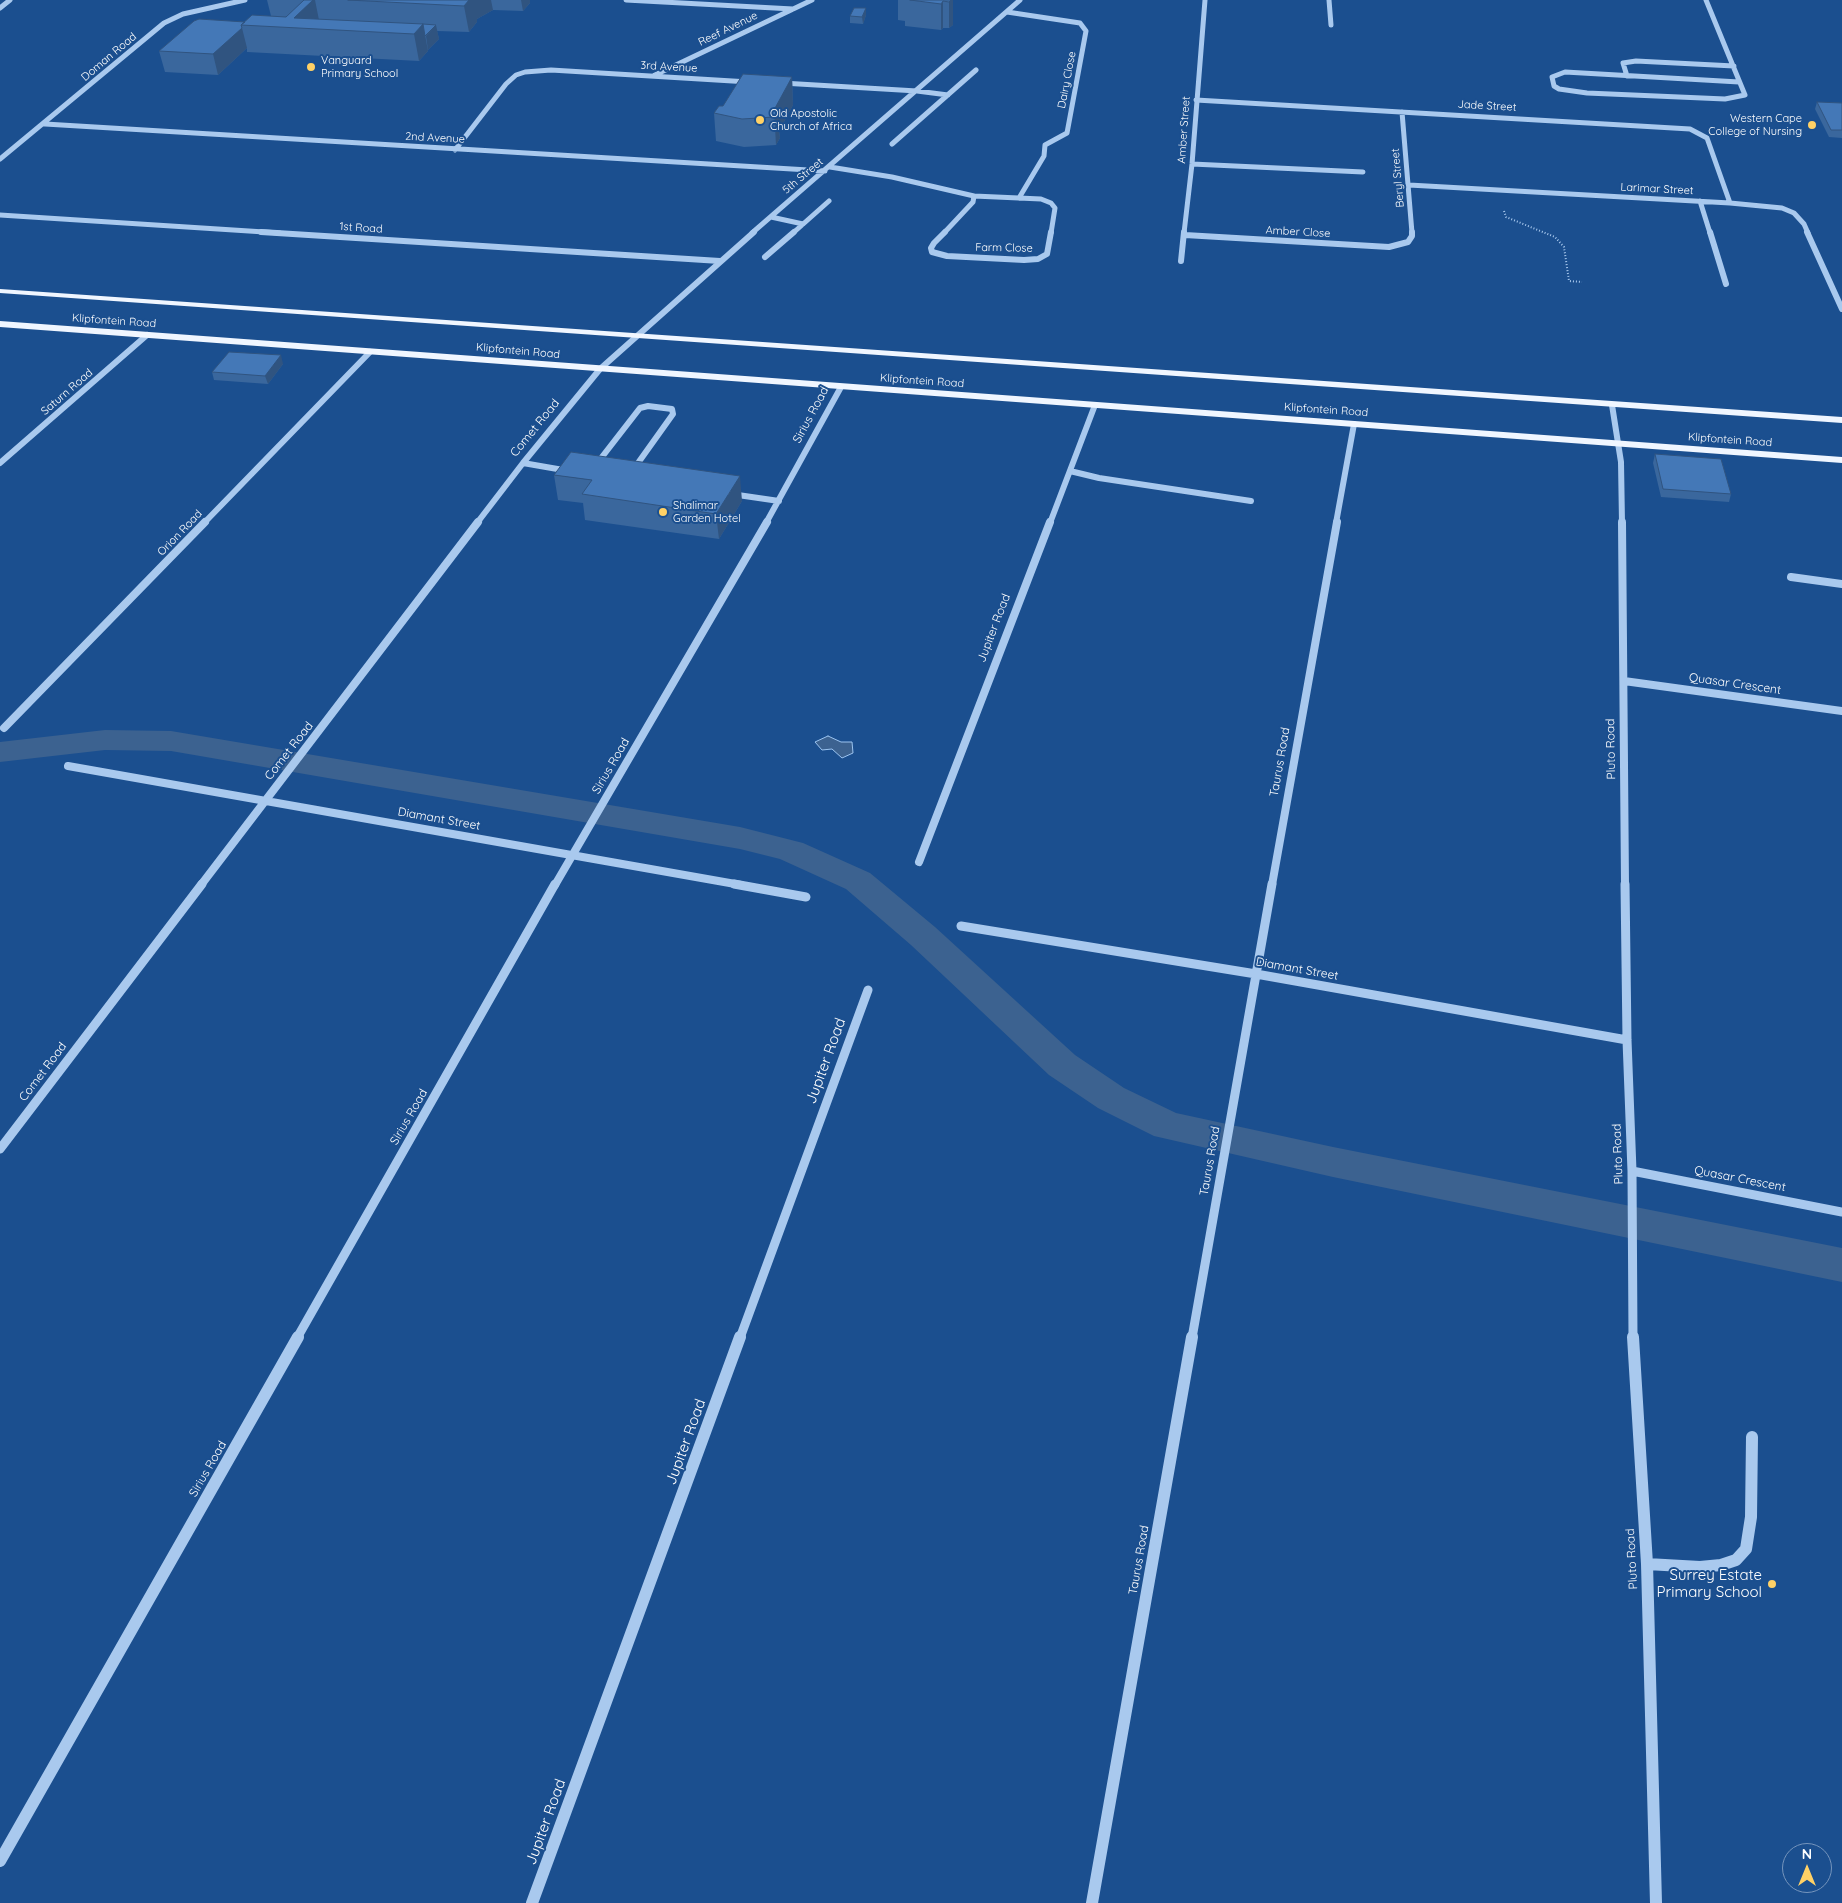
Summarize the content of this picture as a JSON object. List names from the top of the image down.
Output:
{
  "streets": {
    "main road": ["Klipfontein Road"],
    "street": [
      "Reef Avenue",
      "Doman Road",
      "3rd Avenue",
      "Dairy Close",
      "Jade Street",
      "Amber Street",
      "2nd Avenue",
      "5th Street",
      "Beryl Street",
      "Larimar Street",
      "1st Road",
      "Amber Close",
      "Farm Close",
      "Saturn Road",
      "Sirius Road",
      "Comet Road",
      "Orion Road",
      "Jupiter Road",
      "Quasar Crescent",
      "Pluto Road",
      "Taurus Road",
      "Diamant Street"
    ]
  },
  "crossings": [
    ["Reef Avenue", "3rd Avenue"],
    ["Doman Road", "2nd Avenue"],
    ["3rd Avenue", "2nd Avenue"],
    ["Dairy Close", "5th Street"],
    ["Dairy Close", "Farm Close"],
    ["Jade Street", "Amber Street"],
    ["Jade Street", "Beryl Street"],
    ["Jade Street", "Larimar Street"],
    ["Amber Street", "Amber Close"],
    ["2nd Avenue", "5th Street"],
    ["5th Street", "1st Road"],
    ["5th Street", "Farm Close"],
    ["5th Street", "Klipfontein Road"],
    ["5th Street", "Comet Road"],
    ["Beryl Street", "Larimar Street"],
    ["Beryl Street", "Amber Close"],
    ["Klipfontein Road", "Saturn Road"],
    ["Klipfontein Road", "Sirius Road"],
    ["Klipfontein Road", "Comet Road"],
    ["Klipfontein Road", "Orion Road"],
    ["Klipfontein Road", "Jupiter Road"],
    ["Klipfontein Road", "Pluto Road"],
    ["Klipfontein Road", "Taurus Road"],
    ["Sirius Road", "Diamant Street"],
    ["Comet Road", "Diamant Street"],
    ["Quasar Crescent", "Pluto Road"],
    ["Pluto Road", "Diamant Street"],
    ["Taurus Road", "Diamant Street"]
  ],
  "places": [
    "Vanguard Primary School",
    "Old Apostolic Church of Africa",
    "Western Cape College of Nursing",
    "Shalimar Garden Hotel",
    "Surrey Estate Primary School"
  ],
  "north": "top"
}
